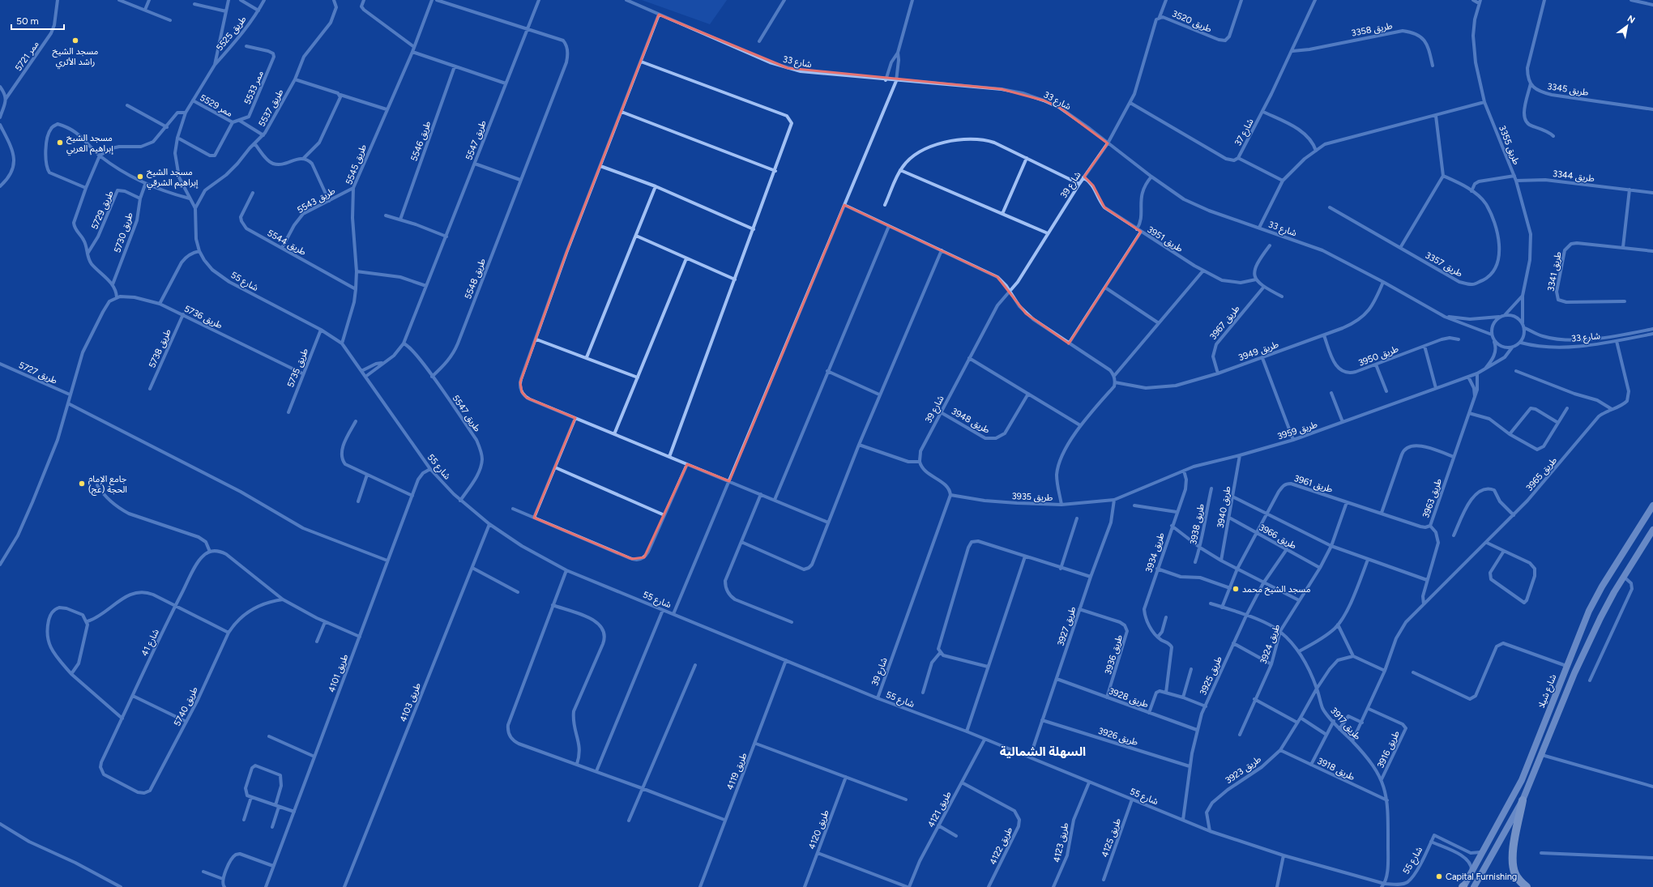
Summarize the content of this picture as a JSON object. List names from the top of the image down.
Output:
{
  "streets": {
    "main road": ["شارع شيلا"],
    "street": [
      "طريق 3520",
      "طريق 3358",
      "طريق 5525",
      "ممر 5721",
      "شارع 33",
      "ممر 5533",
      "طريق 3345",
      "ممر 5529",
      "طريق 5537",
      "شارع 37",
      "طريق 5547",
      "طريق 5546",
      "طريق 3355",
      "طريق 5545",
      "طريق 3344",
      "شارع 39",
      "طريق 5543",
      "طريق 5729",
      "طريق 5730",
      "طريق 3951",
      "طريق 5544",
      "طريق 3357",
      "طريق 3341",
      "طريق 5548",
      "شارع 55",
      "طريق 5736",
      "طريق 3967",
      "طريق 5738",
      "طريق 3949",
      "طريق 3950",
      "طريق 5735",
      "طريق 5727",
      "طريق 3948",
      "طريق 3959",
      "طريق 3965",
      "طريق 3961",
      "طريق 3935",
      "طريق 3963",
      "طريق 3940",
      "طريق 3938",
      "طريق 3966",
      "طريق 3934",
      "طريق 3927",
      "شارع 41",
      "طريق 3924",
      "طريق 3936",
      "طريق 4101",
      "طريق 3925",
      "طريق 3928",
      "طريق 4103",
      "طريق 5740",
      "طريق 3917",
      "طريق 3926",
      "طريق 3916",
      "طريق 3918",
      "طريق 3923",
      "طريق 4119",
      "طريق 4121",
      "طريق 4120",
      "طريق 4125",
      "طريق 4123",
      "طريق 4122"
    ]
  },
  "crossings": [
    ["طريق 3520", "شارع 33"],
    ["طريق 3520", "شارع 37"],
    ["طريق 3520", "شارع 39"],
    ["طريق 3358", "شارع 37"],
    ["طريق 5525", "شارع 55"],
    ["شارع 33", "طريق 3355"],
    ["شارع 33", "شارع 39"],
    ["شارع 33", "طريق 3949"],
    ["شارع 33", "طريق 3959"],
    ["شارع 33", "طريق 3965"],
    ["ممر 5533", "ممر 5529"],
    ["ممر 5529", "شارع 55"],
    ["طريق 5537", "شارع 55"],
    ["طريق 5547", "طريق 5548"],
    ["طريق 5547", "شارع 55"],
    ["طريق 3355", "طريق 3344"],
    ["طريق 3355", "طريق 3959"],
    ["طريق 5545", "طريق 5543"],
    ["طريق 5545", "طريق 5544"],
    ["طريق 5545", "شارع 55"],
    ["شارع 39", "طريق 3951"],
    ["شارع 39", "شارع 55"],
    ["شارع 39", "طريق 3948"],
    ["شارع 39", "طريق 3935"],
    ["طريق 5543", "طريق 5544"],
    ["طريق 5729", "طريق 5730"],
    ["شارع 55", "طريق 5735"],
    ["شارع 55", "طريق 3927"],
    ["شارع 55", "طريق 4101"],
    ["شارع 55", "طريق 3925"],
    ["شارع 55", "شارع شيلا"],
    ["شارع 55", "طريق 4103"],
    ["شارع 55", "طريق 3917"],
    ["شارع 55", "طريق 3923"],
    ["شارع 55", "طريق 4119"],
    ["شارع 55", "طريق 4121"],
    ["شارع 55", "طريق 4125"],
    ["شارع 55", "طريق 4123"],
    ["طريق 5736", "طريق 5738"],
    ["طريق 5736", "طريق 5735"],
    ["طريق 3967", "طريق 3949"],
    ["طريق 3949", "طريق 3950"],
    ["طريق 3959", "طريق 3935"],
    ["طريق 3959", "طريق 3963"],
    ["طريق 3959", "طريق 3940"],
    ["طريق 3959", "طريق 3934"],
    ["طريق 3959", "طريق 3927"],
    ["طريق 3965", "طريق 3963"],
    ["طريق 3961", "طريق 3963"],
    ["طريق 3961", "طريق 3966"],
    ["طريق 3961", "طريق 3924"],
    ["طريق 3961", "طريق 3917"],
    ["طريق 3935", "طريق 3927"],
    ["طريق 3940", "طريق 3966"],
    ["طريق 3966", "طريق 3924"],
    ["طريق 3966", "طريق 3925"],
    ["طريق 3927", "طريق 3936"],
    ["طريق 3927", "طريق 3928"],
    ["طريق 3927", "طريق 3926"],
    ["شارع 41", "طريق 5740"],
    ["طريق 3924", "طريق 3917"],
    ["طريق 3936", "طريق 3928"],
    ["طريق 3925", "طريق 3928"],
    ["طريق 3925", "طريق 3917"],
    ["طريق 3925", "طريق 3926"],
    ["طريق 3917", "طريق 3916"],
    ["طريق 3917", "طريق 3918"],
    ["طريق 3918", "طريق 3923"],
    ["طريق 4121", "طريق 4120"],
    ["طريق 4121", "طريق 4122"]
  ],
  "districts": ["السهلة الشمالية"],
  "places": [
    "مسجد الشيخ راشد الأثري",
    "مسجد الشيخ إبراهيم الغربي",
    "مسجد الشيخ إبراهيم الشرقي",
    "جامع الإمام الحجة (عج)",
    "مسجد الشيخ محمد",
    "Capital Furnishing"
  ],
  "scale_bar": "50 m",
  "north": "top right"
}
